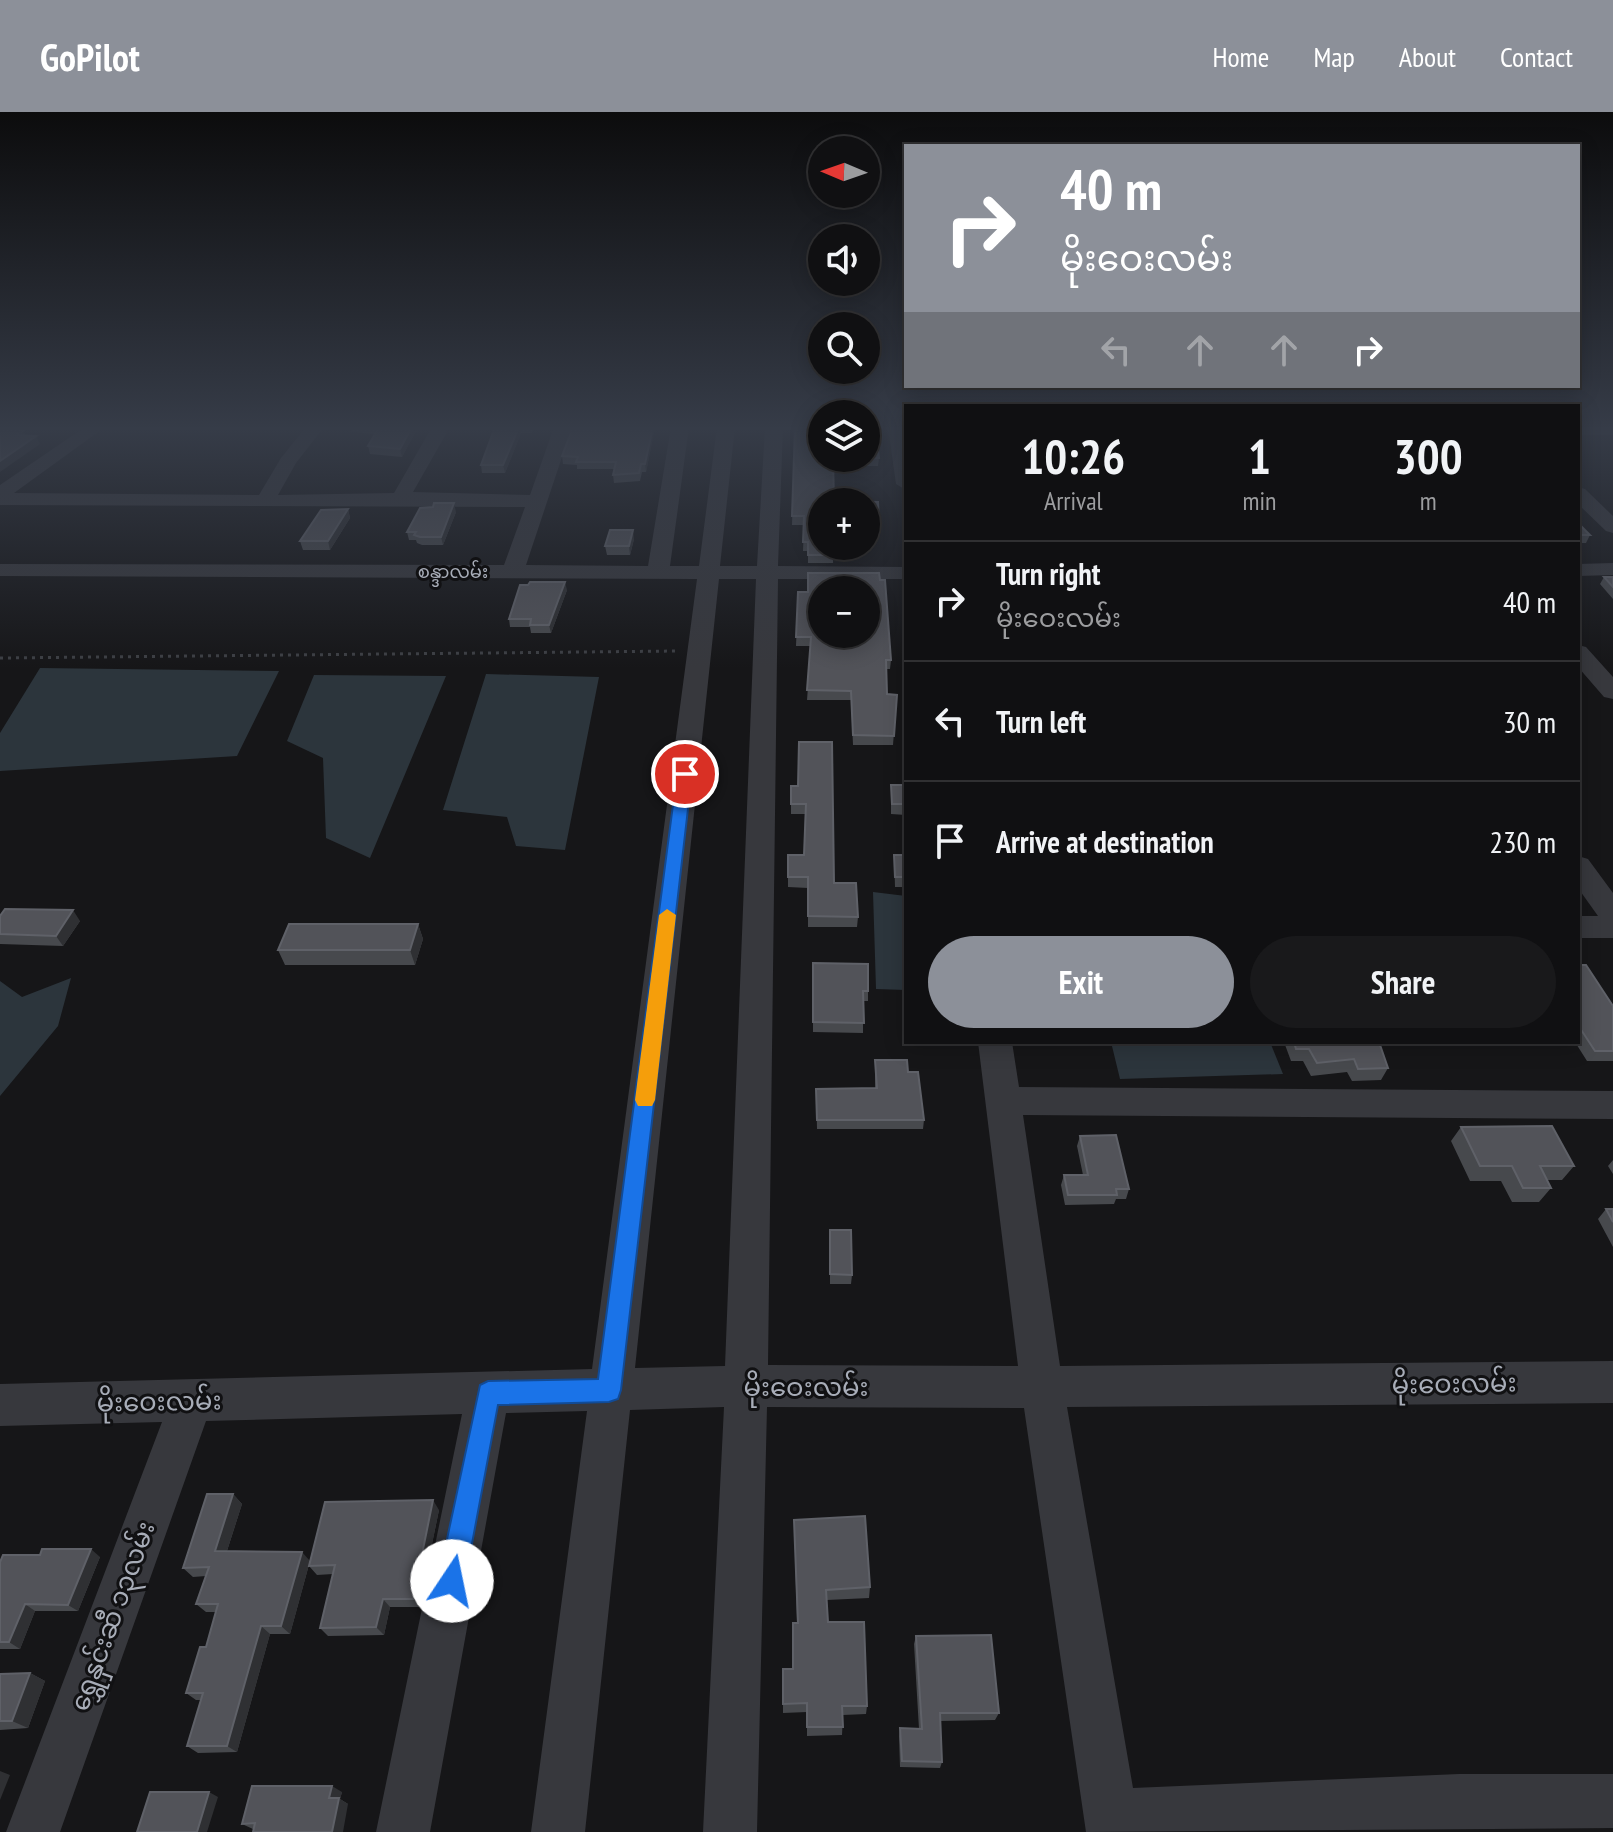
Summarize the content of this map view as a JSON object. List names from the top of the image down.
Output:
{
  "streets": {
    "street": ["စန္ဒာလမ်း", "မိုးဝေးလမ်း", "ရွှေနှင်းဆီ ၁၃လမ်း"]
  },
  "crossings": [
    ["မိုးဝေးလမ်း", "ရွှေနှင်းဆီ ၁၃လမ်း"]
  ],
  "north": "left",
  "page": {
    "header": "GoPilot",
    "nav": [
      "Home",
      "Map",
      "About",
      "Contact"
    ],
    "map_buttons": ["+", "−"],
    "turn": ["40 m", "မိုးဝေးလမ်း"],
    "eta": [
      "10:26",
      "Arrival",
      "1",
      "min",
      "300",
      "m"
    ],
    "list": [
      {
        "name": "Turn right",
        "note": "မိုးဝေးလမ်း",
        "value": "40 m"
      },
      {
        "name": "Turn left",
        "value": "30 m"
      },
      {
        "name": "Arrive at destination",
        "value": "230 m"
      }
    ],
    "buttons": ["Exit", "Share"]
  }
}
